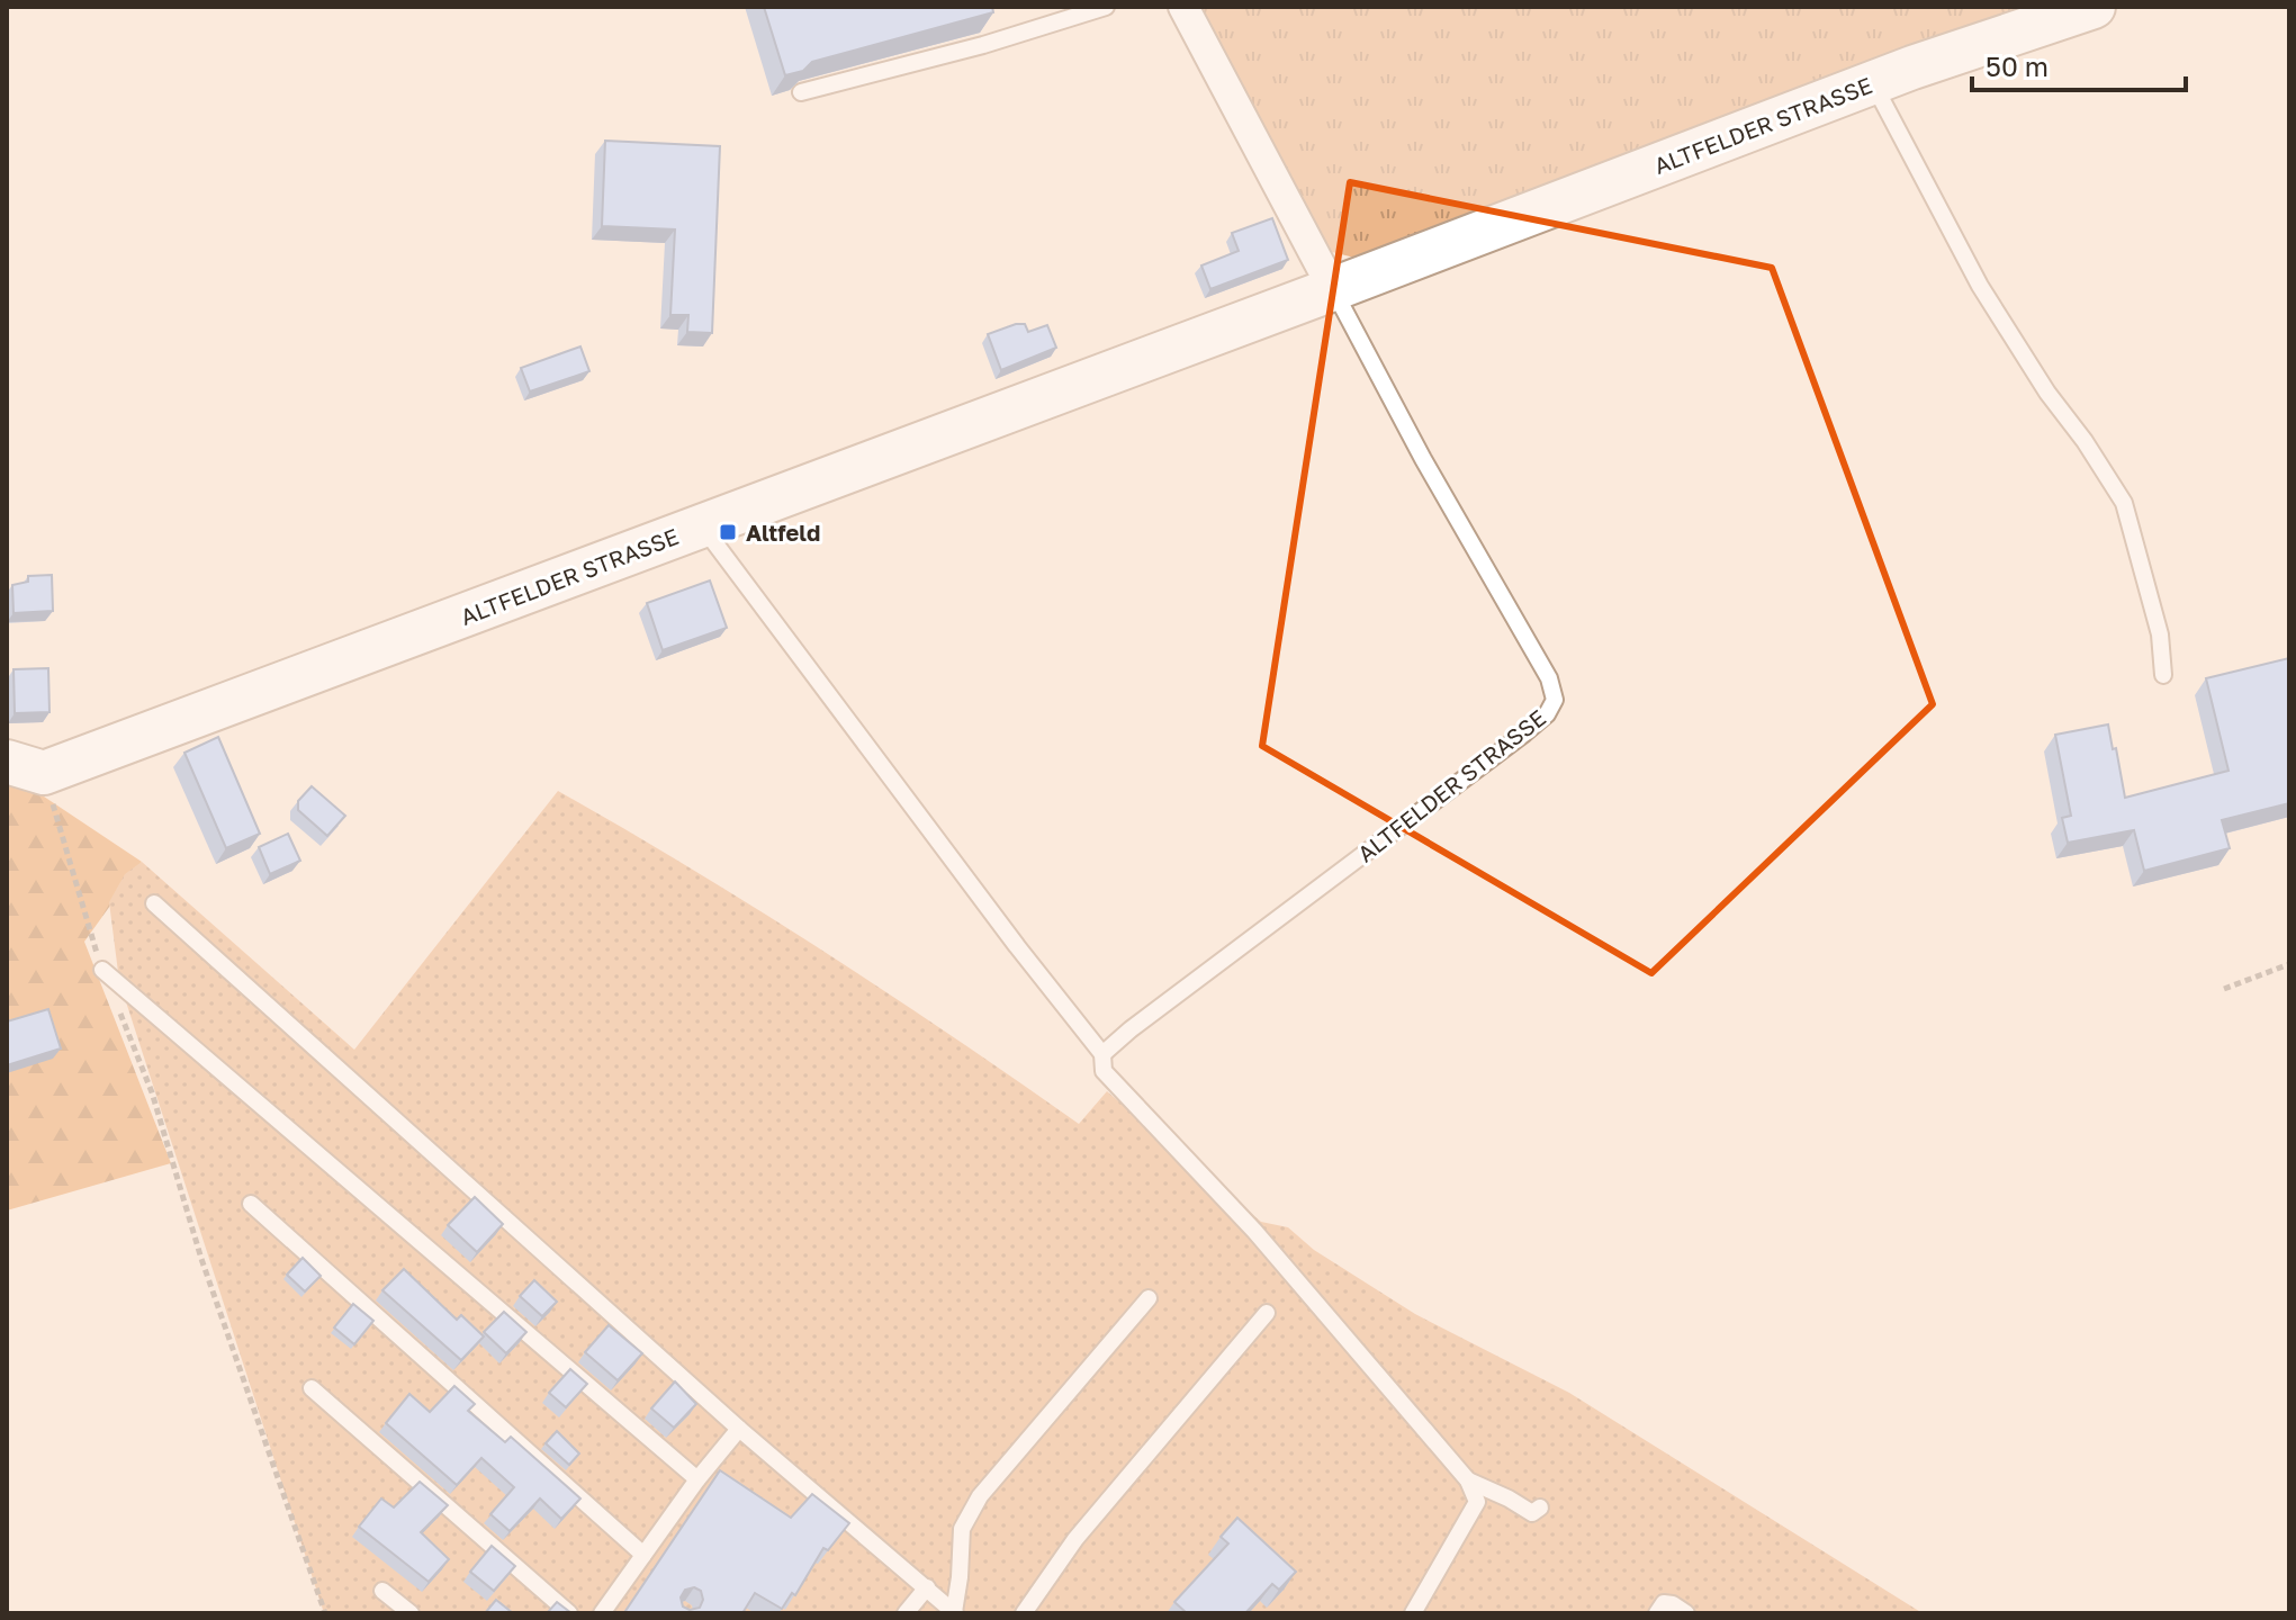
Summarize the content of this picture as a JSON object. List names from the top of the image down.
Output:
{
  "streets": {
    "street": ["ALTFELDER STRASSE"]
  },
  "places": {
    "transit": ["Altfeld"]
  },
  "scale_bar": "50 m"
}
